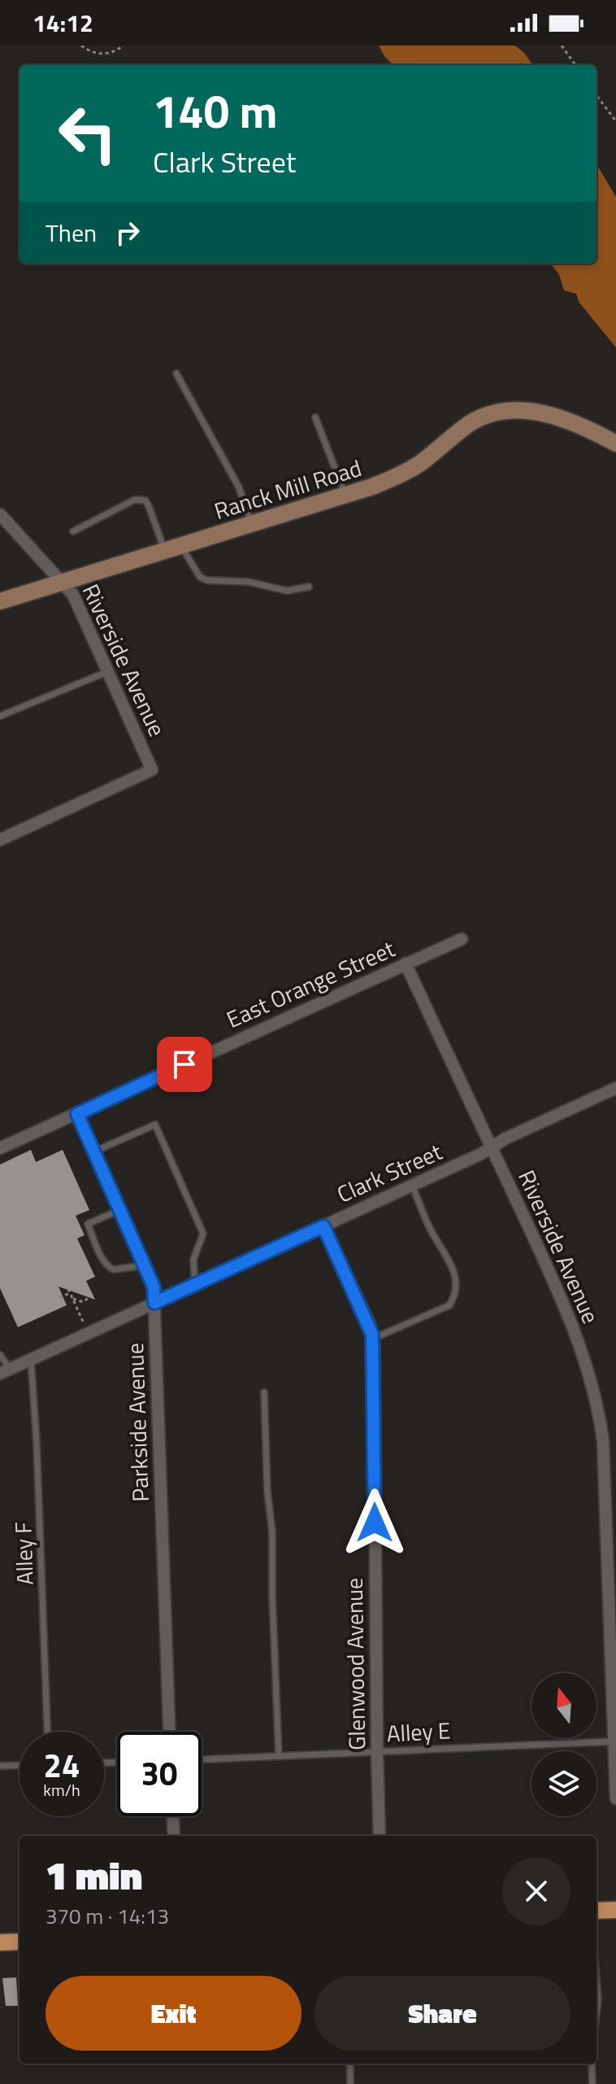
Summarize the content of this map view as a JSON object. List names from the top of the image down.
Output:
{
  "streets": {
    "street": [
      "Ranck Mill Road",
      "Riverside Avenue",
      "East Orange Street",
      "Clark Street",
      "Parkside Avenue",
      "Glenwood Avenue"
    ],
    "lane": ["Alley F", "Alley E"]
  },
  "crossings": [
    ["Ranck Mill Road", "Riverside Avenue"],
    ["Riverside Avenue", "East Orange Street"],
    ["Riverside Avenue", "Clark Street"],
    ["Riverside Avenue", "Alley E"],
    ["East Orange Street", "Parkside Avenue"],
    ["Clark Street", "Parkside Avenue"],
    ["Clark Street", "Alley F"],
    ["Clark Street", "Glenwood Avenue"],
    ["Glenwood Avenue", "Alley E"]
  ],
  "north": "top",
  "page": {
    "status": "14:12",
    "turn": ["140 m", "Clark Street"],
    "then": "Then",
    "speed": "24 km/h",
    "limit": "30",
    "heading": ["1 min", "370 m · 14:13"],
    "buttons": ["Exit", "Share"]
  }
}
